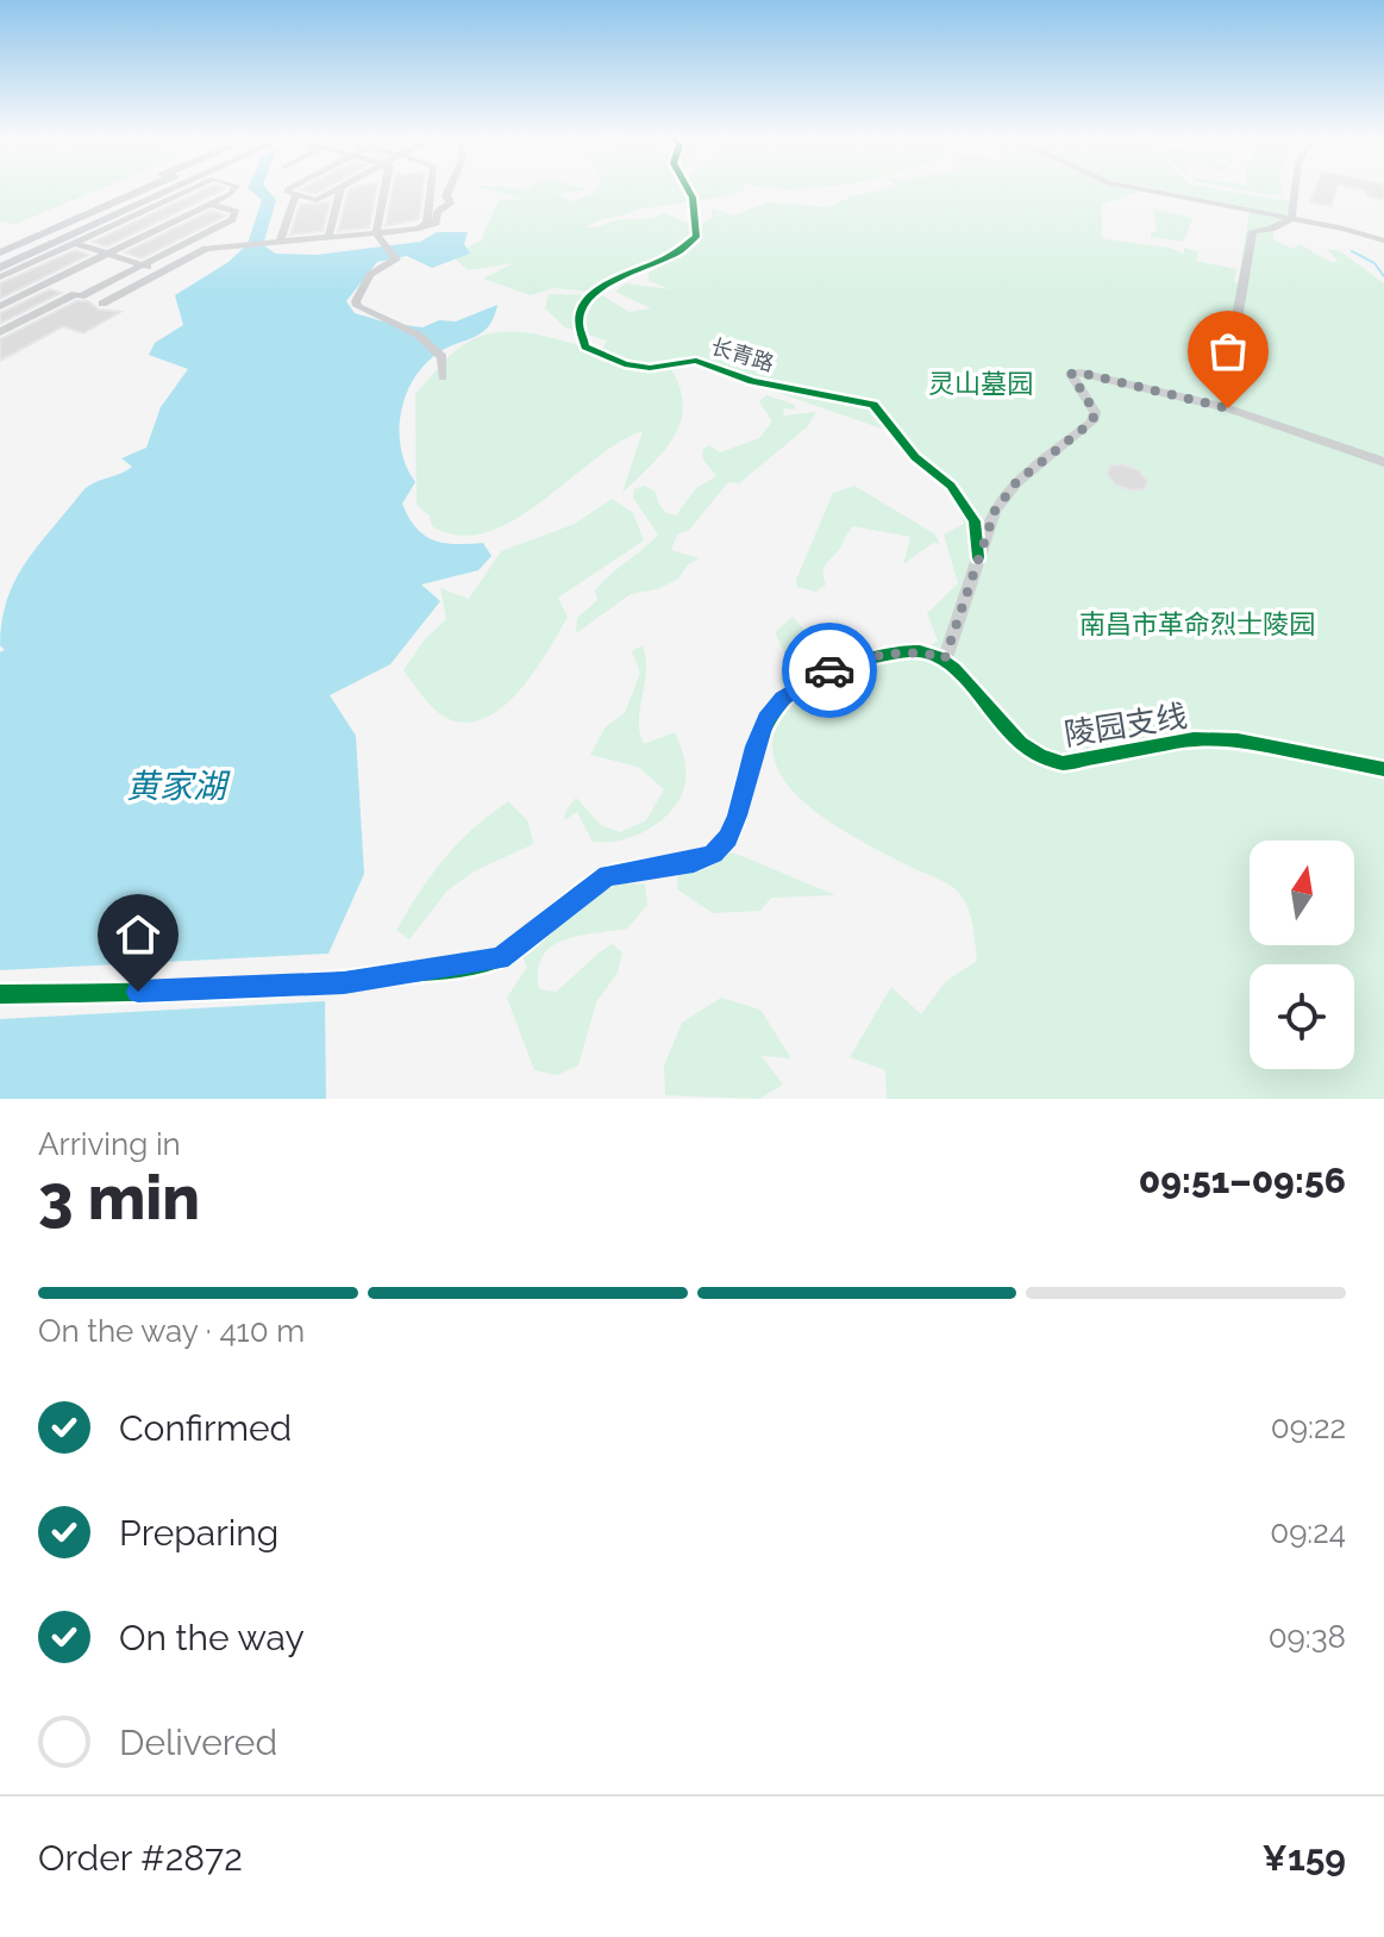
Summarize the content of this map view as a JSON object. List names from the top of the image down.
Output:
{
  "streets": {
    "street": ["长青路", "陵园支线"]
  },
  "water": ["黄家湖"],
  "parks": ["灵山墓园", "南昌市革命烈士陵园"],
  "north": "top",
  "page": {
    "heading": ["3 min", "Arriving in", "09:51–09:56"],
    "panel": ["Order #2872", "¥159"],
    "bar": "On the way · 410 m",
    "list": [
      ["Confirmed", "09:22"],
      ["Preparing", "09:24"],
      ["On the way", "09:38"],
      "Delivered"
    ]
  }
}
